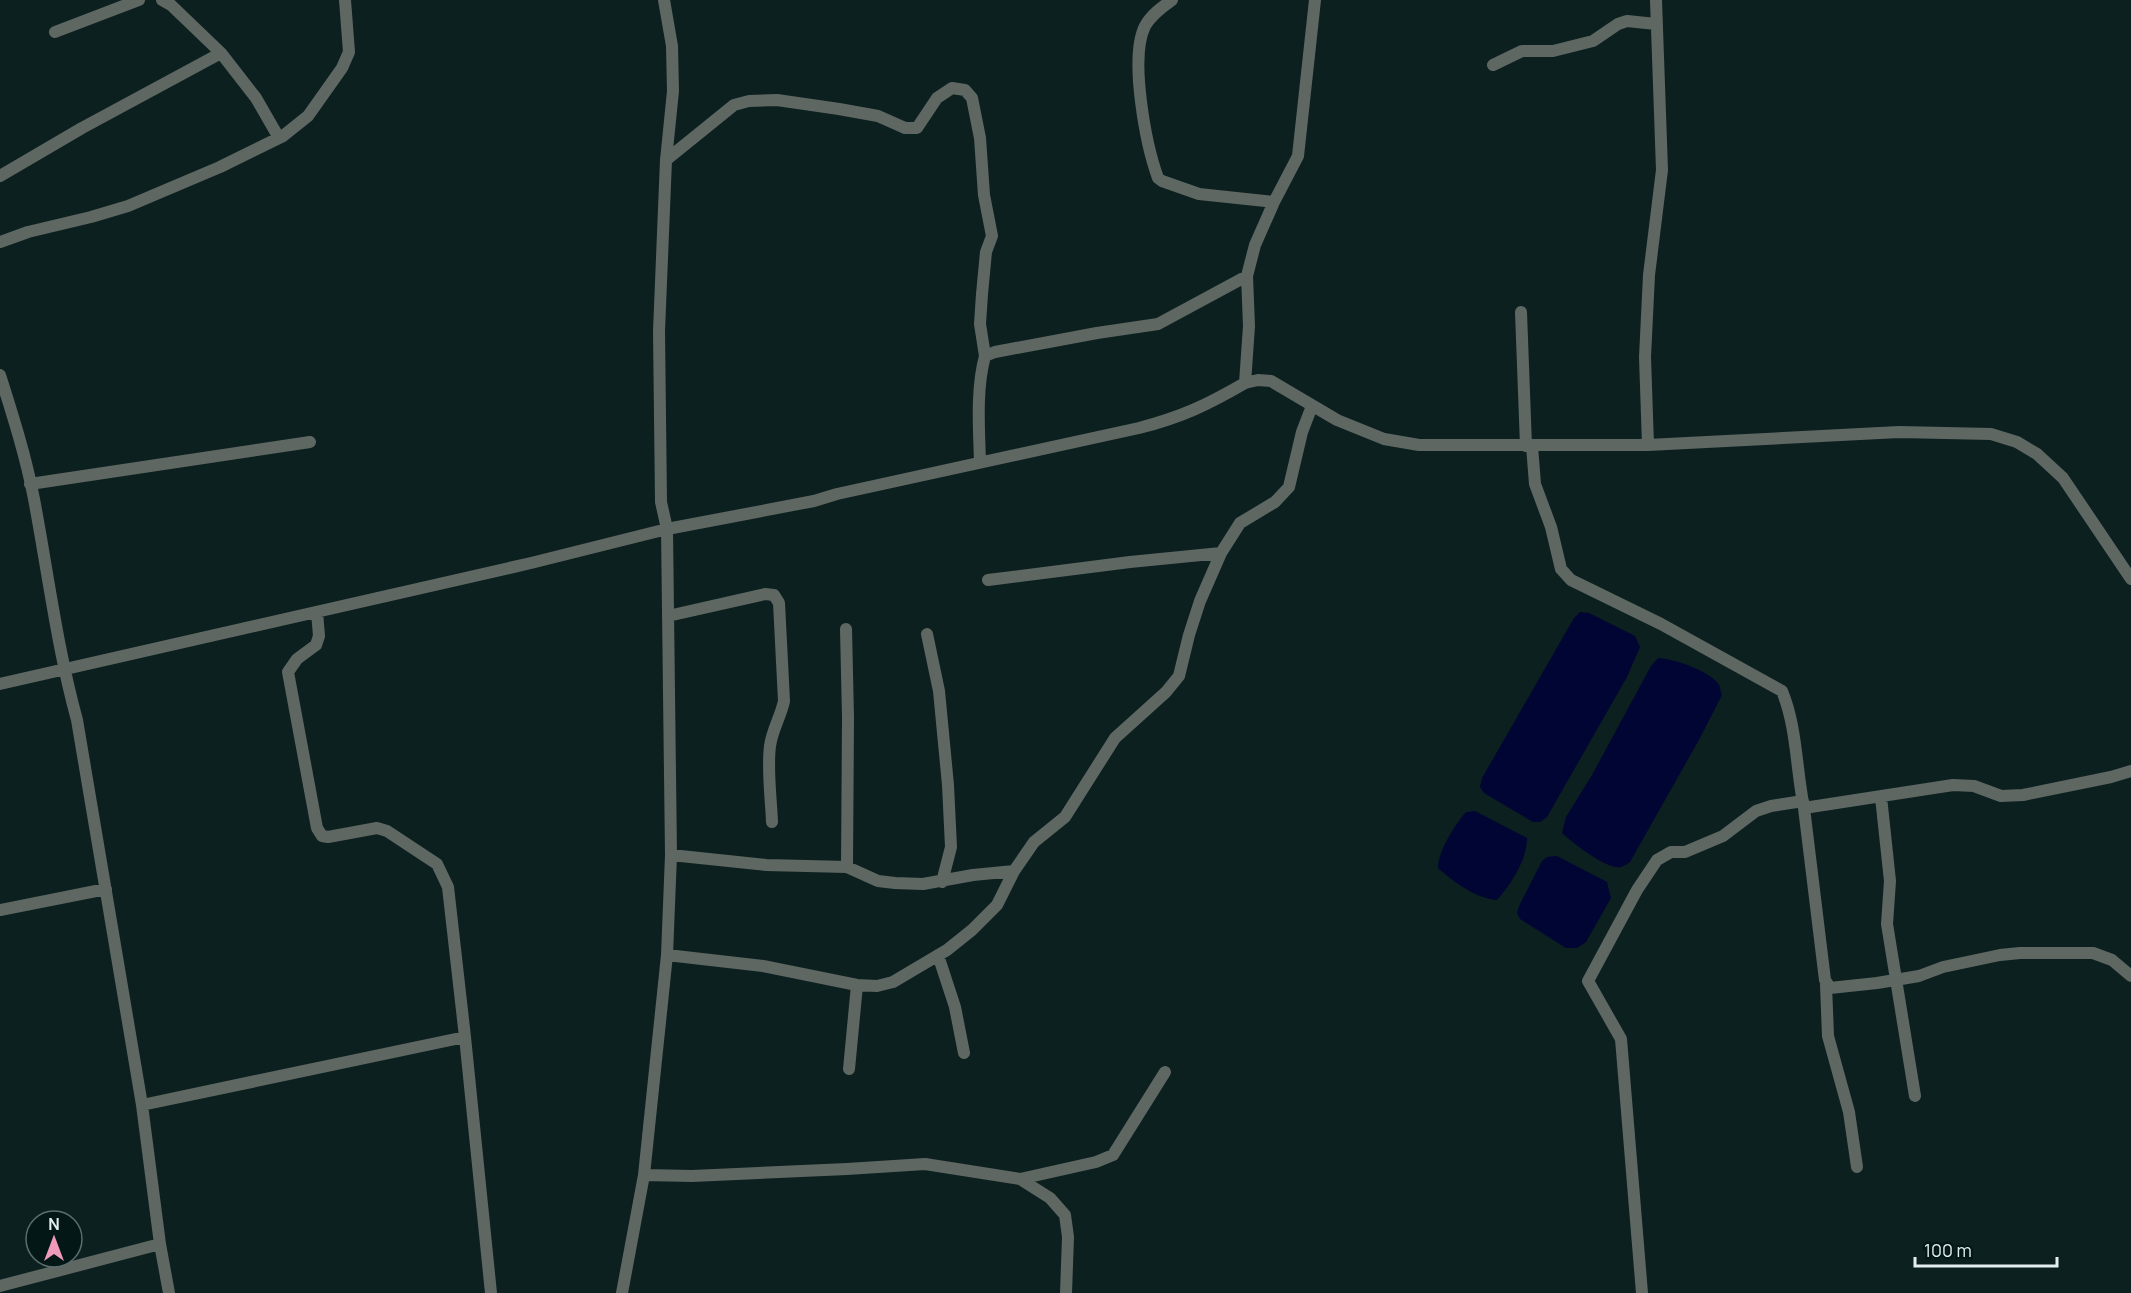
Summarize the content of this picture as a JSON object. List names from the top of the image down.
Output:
{
  "scale_bar": "100 m",
  "north": "top"
}
